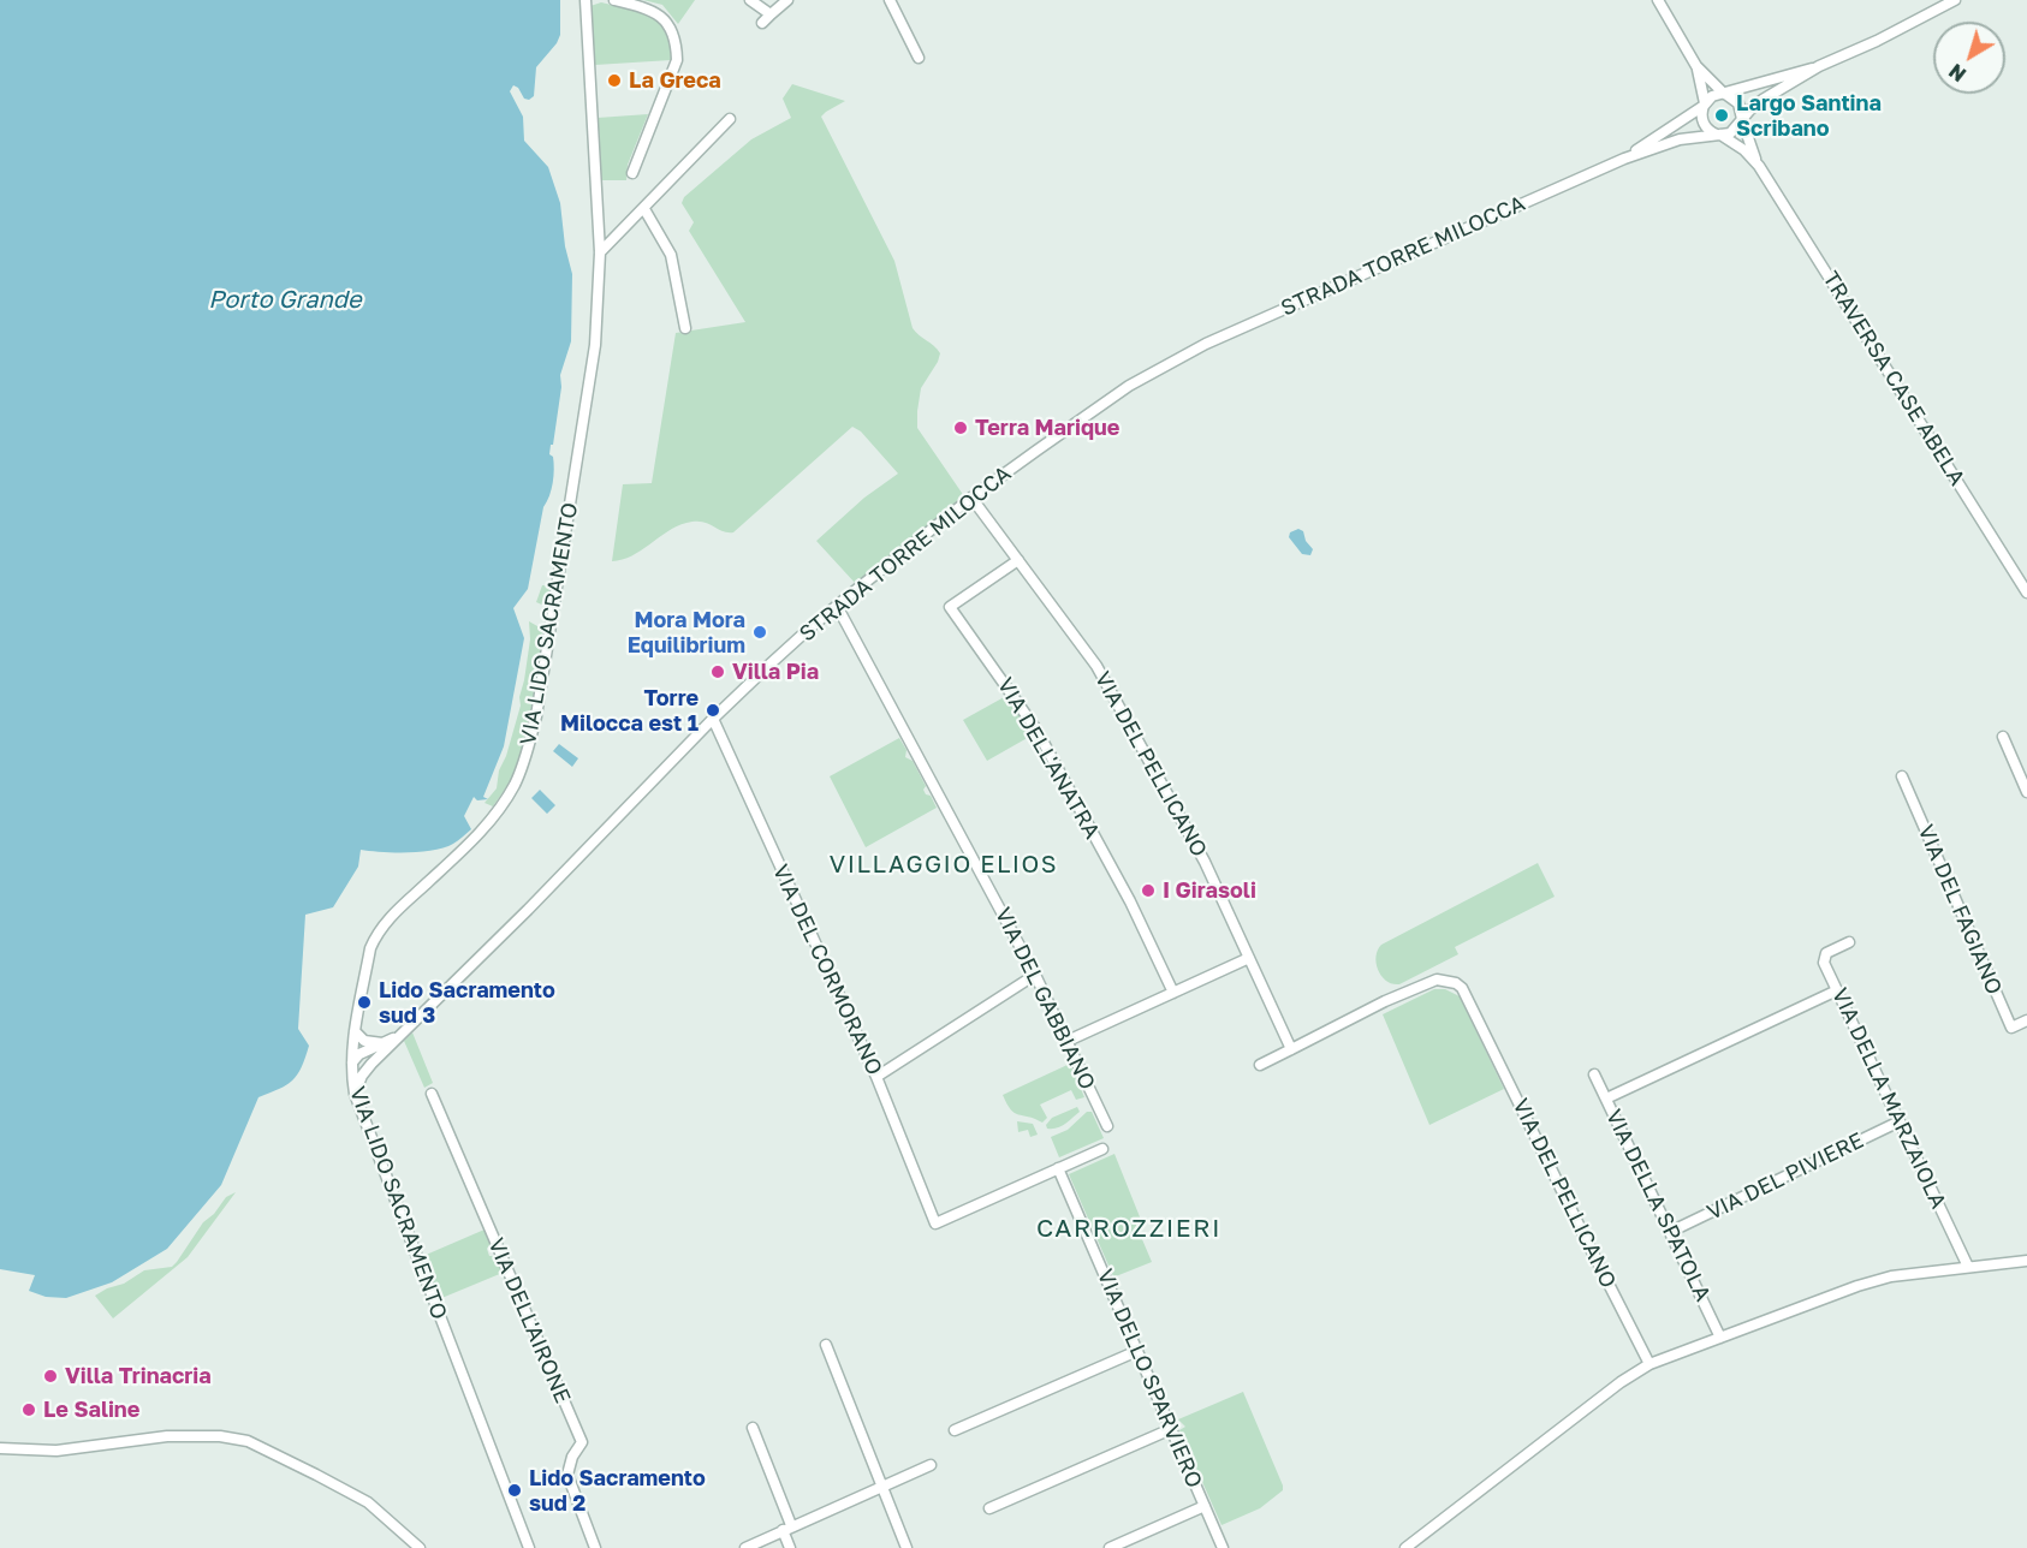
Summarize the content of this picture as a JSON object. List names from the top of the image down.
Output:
{
  "streets": {
    "street": [
      "STRADA TORRE MILOCCA",
      "TRAVERSA CASE ABELA",
      "VIA LIDO SACRAMENTO",
      "VIA DELL'ANATRA",
      "VIA DEL PELLICANO",
      "VIA DEL FAGIANO",
      "VIA DEL CORMORANO",
      "VIA DEL GABBIANO",
      "VIA DELLA MARZAIOLA",
      "VIA DEL PIVIERE",
      "VIA DELLA SPATOLA",
      "VIA DELL'AIRONE",
      "VIA DELLO SPARVIERO"
    ]
  },
  "crossings": [
    ["STRADA TORRE MILOCCA", "VIA LIDO SACRAMENTO"],
    ["STRADA TORRE MILOCCA", "VIA DEL PELLICANO"],
    ["STRADA TORRE MILOCCA", "VIA DEL CORMORANO"],
    ["STRADA TORRE MILOCCA", "VIA DEL GABBIANO"],
    ["VIA DELL'ANATRA", "VIA DEL PELLICANO"],
    ["VIA DEL CORMORANO", "VIA DELLO SPARVIERO"],
    ["VIA DELLA MARZAIOLA", "VIA DEL PIVIERE"],
    ["VIA DEL PIVIERE", "VIA DELLA SPATOLA"]
  ],
  "districts": ["VILLAGGIO ELIOS", "CARROZZIERI"],
  "water": ["Porto Grande"],
  "places": [
    "La Greca",
    "Largo Santina Scribano",
    "Terra Marique",
    "Mora Mora Equilibrium",
    "Villa Pia",
    "Torre Milocca est 1",
    "I Girasoli",
    "Lido Sacramento sud 3",
    "Villa Trinacria",
    "Le Saline",
    "Lido Sacramento sud 2"
  ],
  "north": "bottom left"
}
